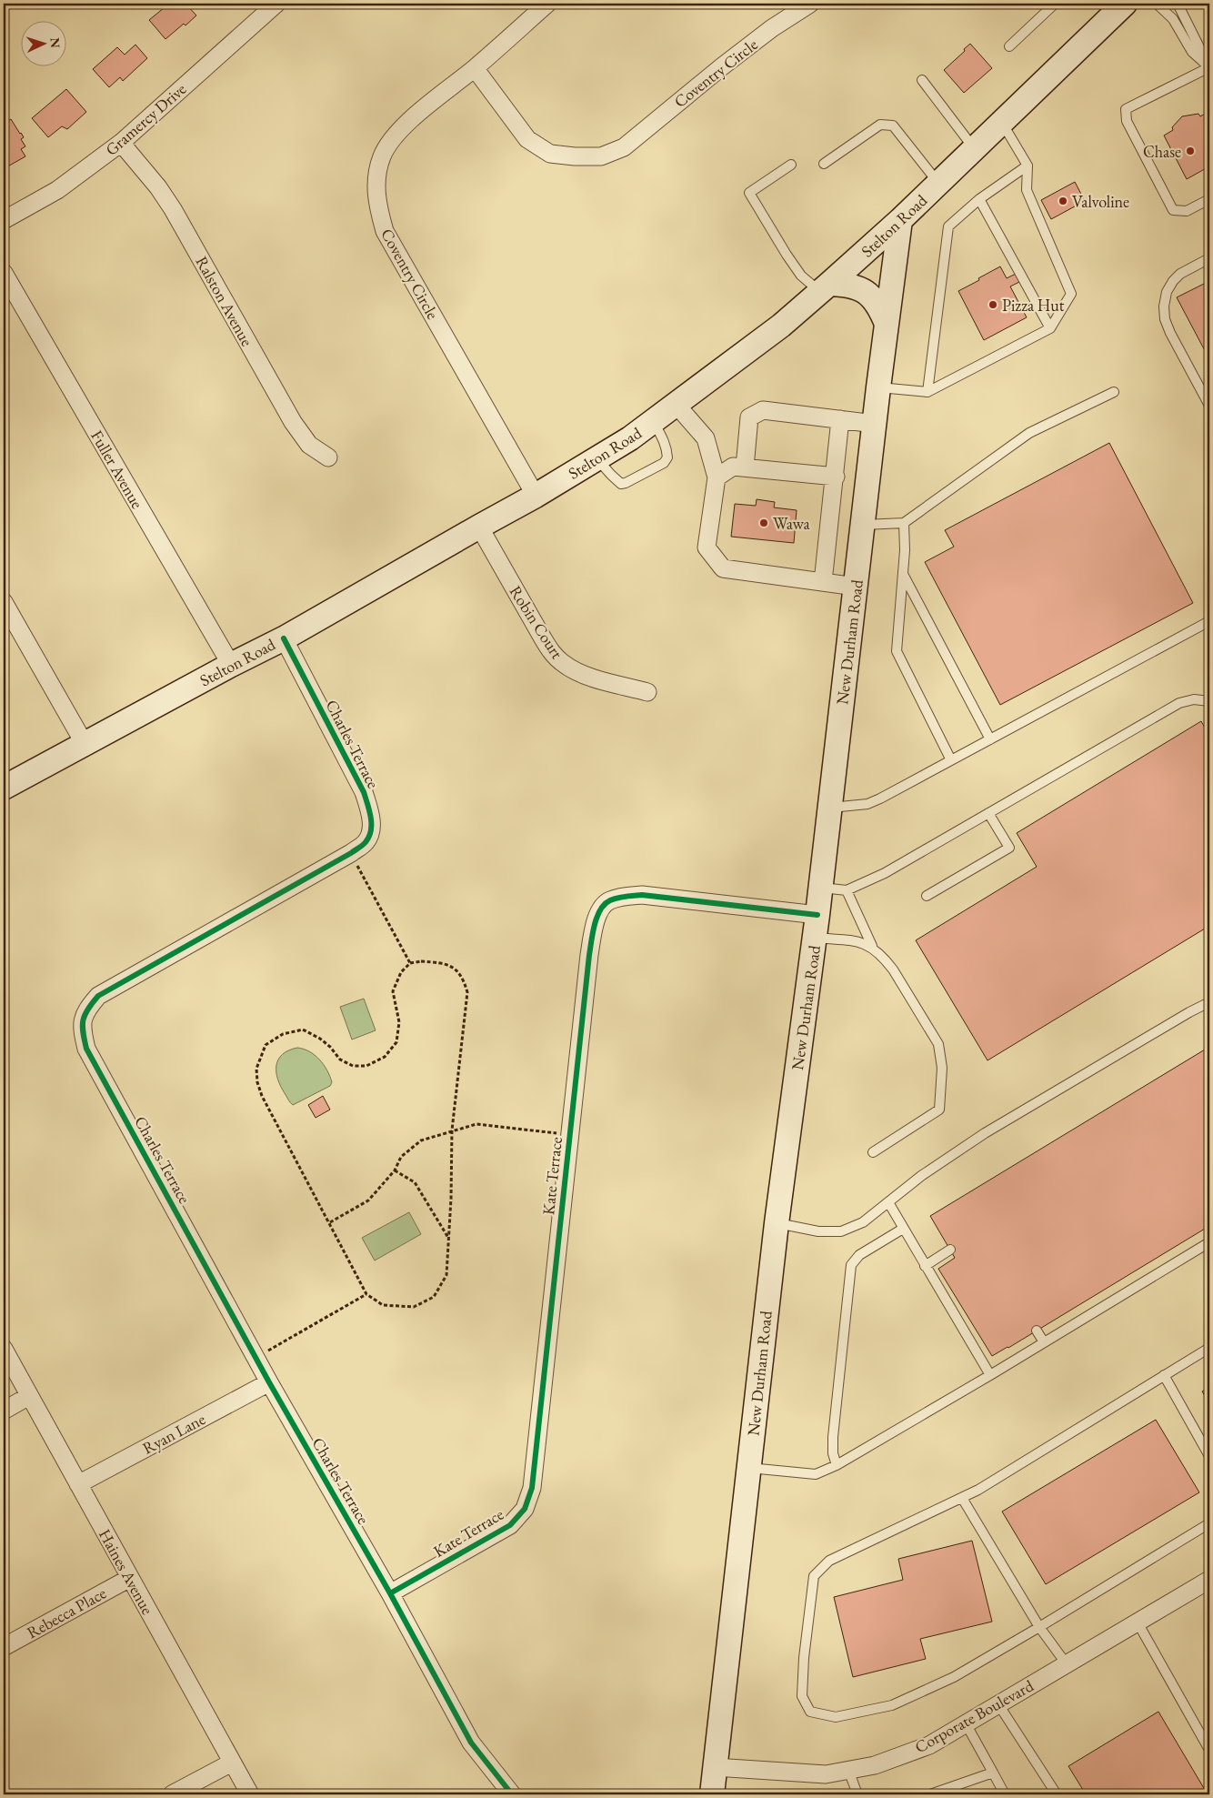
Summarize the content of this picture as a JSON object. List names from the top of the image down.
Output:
{
  "streets": {
    "main road": ["Stelton Road", "New Durham Road"],
    "street": [
      "Coventry Circle",
      "Gramercy Drive",
      "Ralston Avenue",
      "Fuller Avenue",
      "Robin Court",
      "Charles Terrace",
      "Kate Terrace",
      "Ryan Lane",
      "Haines Avenue",
      "Rebecca Place",
      "Corporate Boulevard"
    ]
  },
  "crossings": [
    ["Coventry Circle", "Stelton Road"],
    ["Gramercy Drive", "Ralston Avenue"],
    ["Stelton Road", "Fuller Avenue"],
    ["Stelton Road", "Robin Court"],
    ["Stelton Road", "New Durham Road"],
    ["Stelton Road", "Charles Terrace"],
    ["New Durham Road", "Kate Terrace"],
    ["New Durham Road", "Corporate Boulevard"],
    ["Charles Terrace", "Kate Terrace"],
    ["Charles Terrace", "Ryan Lane"],
    ["Ryan Lane", "Haines Avenue"],
    ["Haines Avenue", "Rebecca Place"]
  ],
  "places": [
    "Chase",
    "Valvoline",
    "Pizza Hut",
    "Wawa"
  ],
  "north": "right"
}
